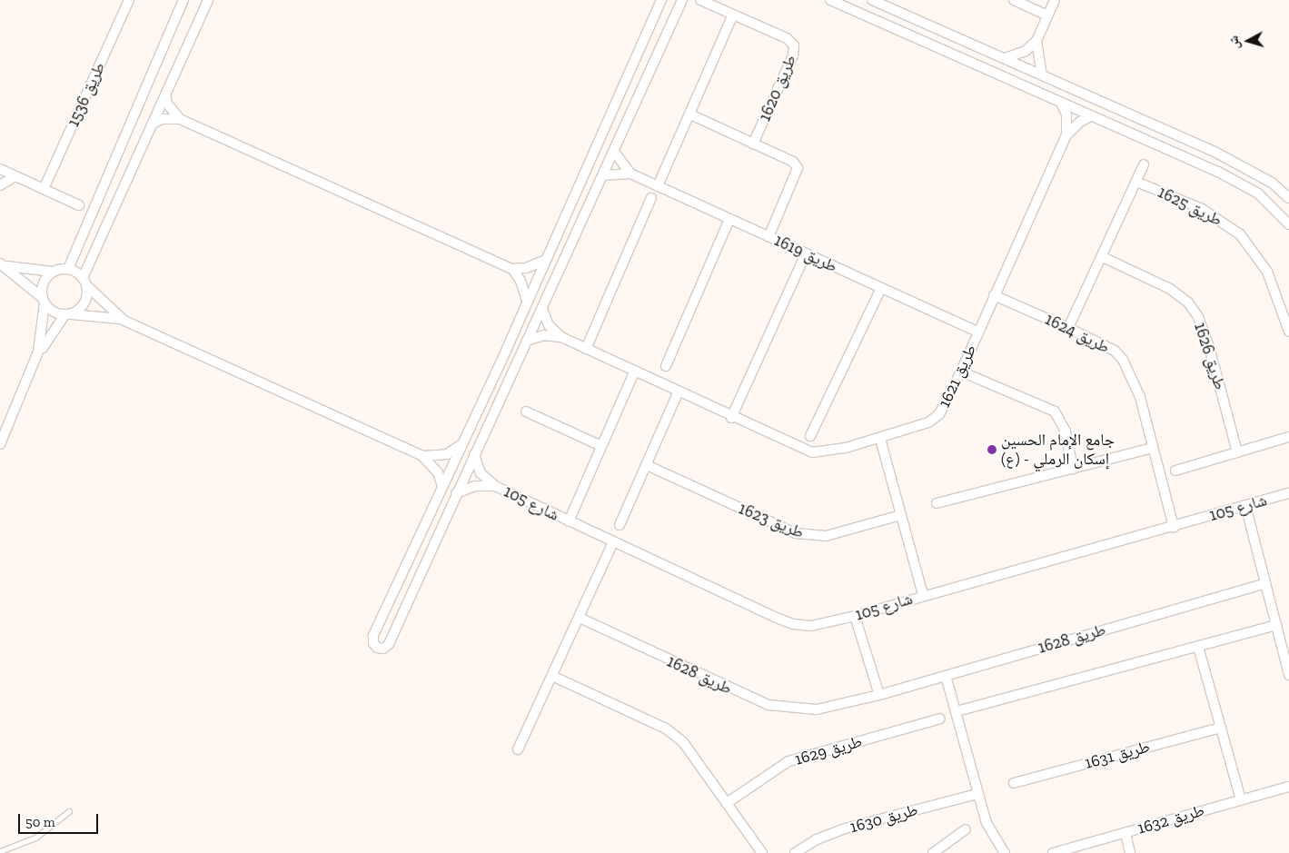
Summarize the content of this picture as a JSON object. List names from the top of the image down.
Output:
{
  "streets": {
    "street": [
      "طريق 1620",
      "طريق 1536",
      "طريق 1625",
      "طريق 1619",
      "طريق 1624",
      "طريق 1626",
      "طريق 1621",
      "شارع 105",
      "طريق 1623",
      "طريق 1628",
      "طريق 1629",
      "طريق 1631",
      "طريق 1630",
      "طريق 1632"
    ]
  },
  "crossings": [
    ["طريق 1619", "طريق 1621"],
    ["طريق 1624", "طريق 1621"],
    ["طريق 1624", "شارع 105"]
  ],
  "places": ["جامع الإمام الحسين (ع) - إسكان الرملي"],
  "scale_bar": "50 m",
  "north": "left"
}
